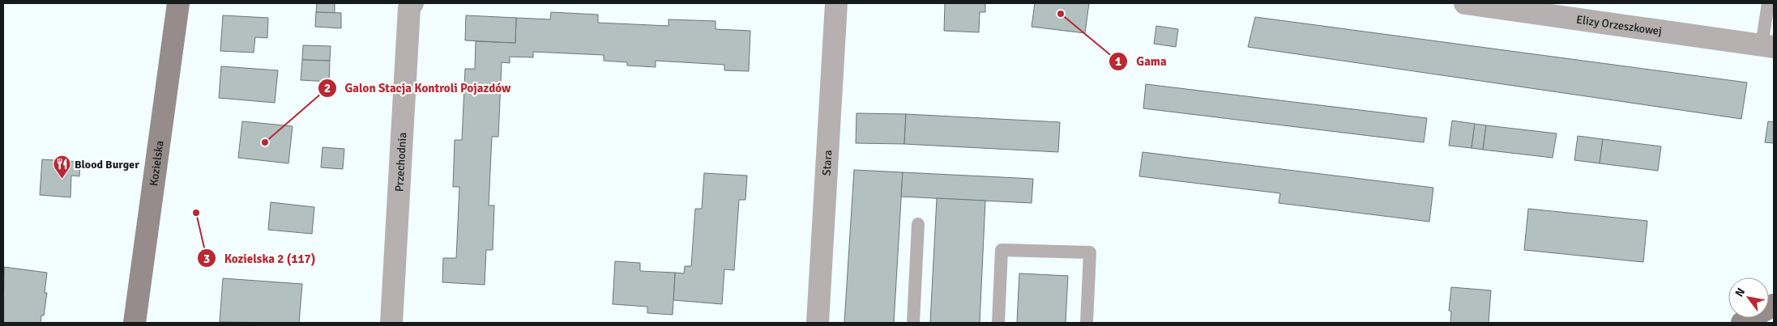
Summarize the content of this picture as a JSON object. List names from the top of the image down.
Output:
{
  "streets": {
    "main road": ["Kozielska"],
    "street": ["Elizy Orzeszkowej", "Przechodnia", "Stara"]
  },
  "places": {
    "other": ["Gama", "Galon Stacja Kontroli Pojazdów", "Kozielska 2 (117)"],
    "restaurant": ["Blood Burger"]
  },
  "north": "top left"
}
